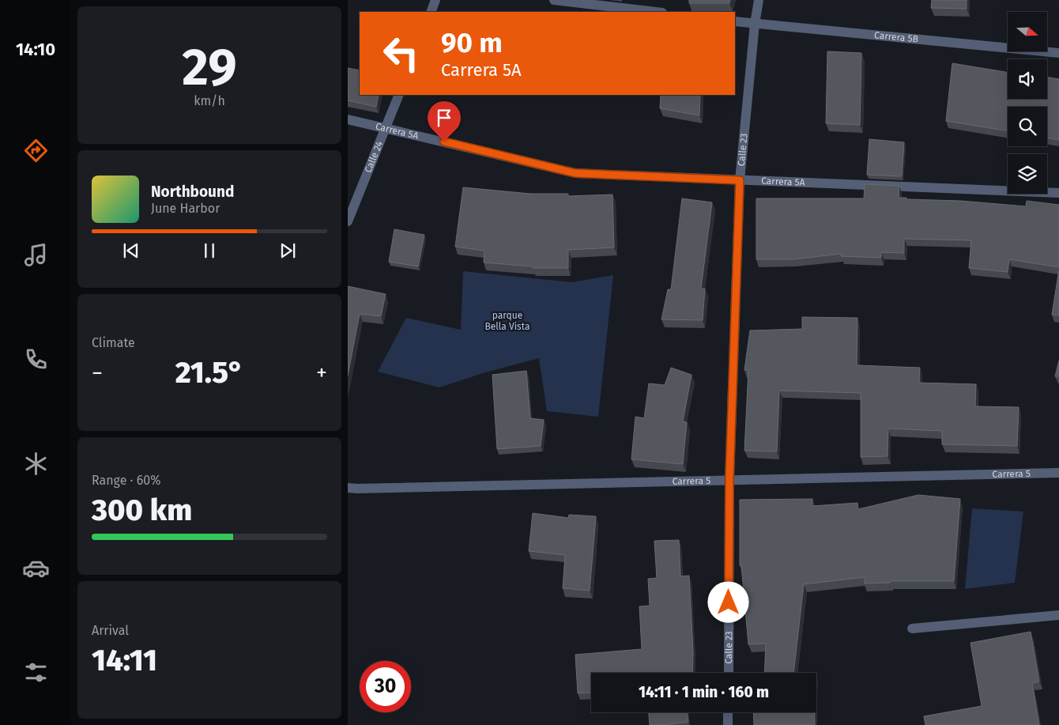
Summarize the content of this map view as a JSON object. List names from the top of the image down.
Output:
{
  "streets": {
    "street": [
      "Carrera 5B",
      "Carrera 5A",
      "Calle 23",
      "Calle 24",
      "Carrera 5"
    ]
  },
  "crossings": [
    ["Carrera 5B", "Calle 23"],
    ["Carrera 5A", "Calle 23"],
    ["Carrera 5A", "Calle 24"],
    ["Calle 23", "Carrera 5"]
  ],
  "parks": ["parque Bella Vista"],
  "north": "right",
  "page": {
    "tabs": "14:10",
    "tile": [
      ["29", "km/h"],
      "Climate",
      ["Range · 60%", "300 km"],
      ["Arrival", "14:11"]
    ],
    "turn": ["90 m", "Carrera 5A"],
    "song": ["Northbound", "June Harbor"],
    "heat": ["−", "21.5°", "+"],
    "limit": "30",
    "trip": "14:11 · 1 min · 160 m"
  }
}
